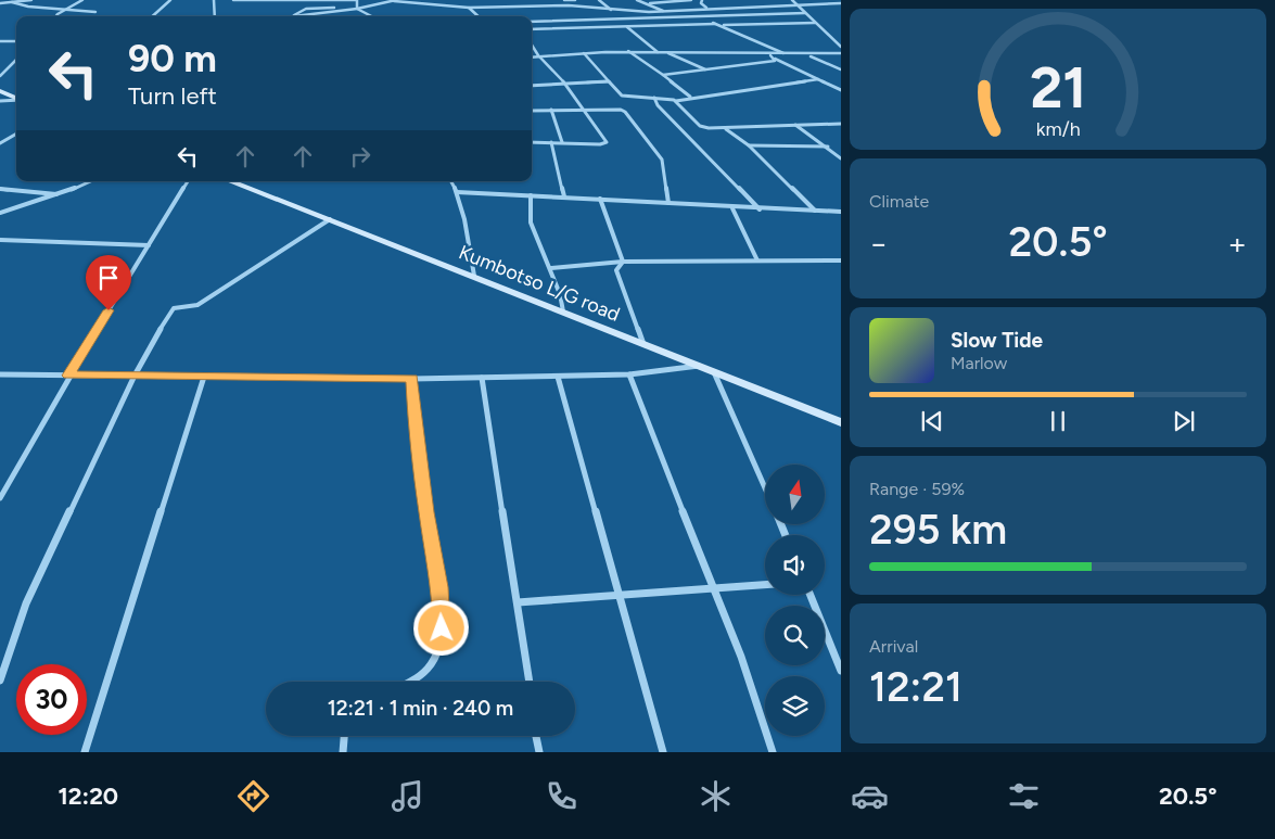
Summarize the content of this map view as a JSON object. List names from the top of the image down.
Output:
{
  "streets": {
    "main road": ["Kumbotso L/G road"]
  },
  "north": "top",
  "page": {
    "turn": ["90 m", "Turn left"],
    "tile": [
      "Climate",
      ["Range · 59%", "295 km"],
      ["Arrival", "12:21"]
    ],
    "heat": ["−", "20.5°", "+"],
    "song": ["Slow Tide", "Marlow"],
    "limit": "30",
    "trip": "12:21 · 1 min · 240 m",
    "tabs": ["12:20", "20.5°"],
    "gauge": ["21", "km/h"]
  }
}
